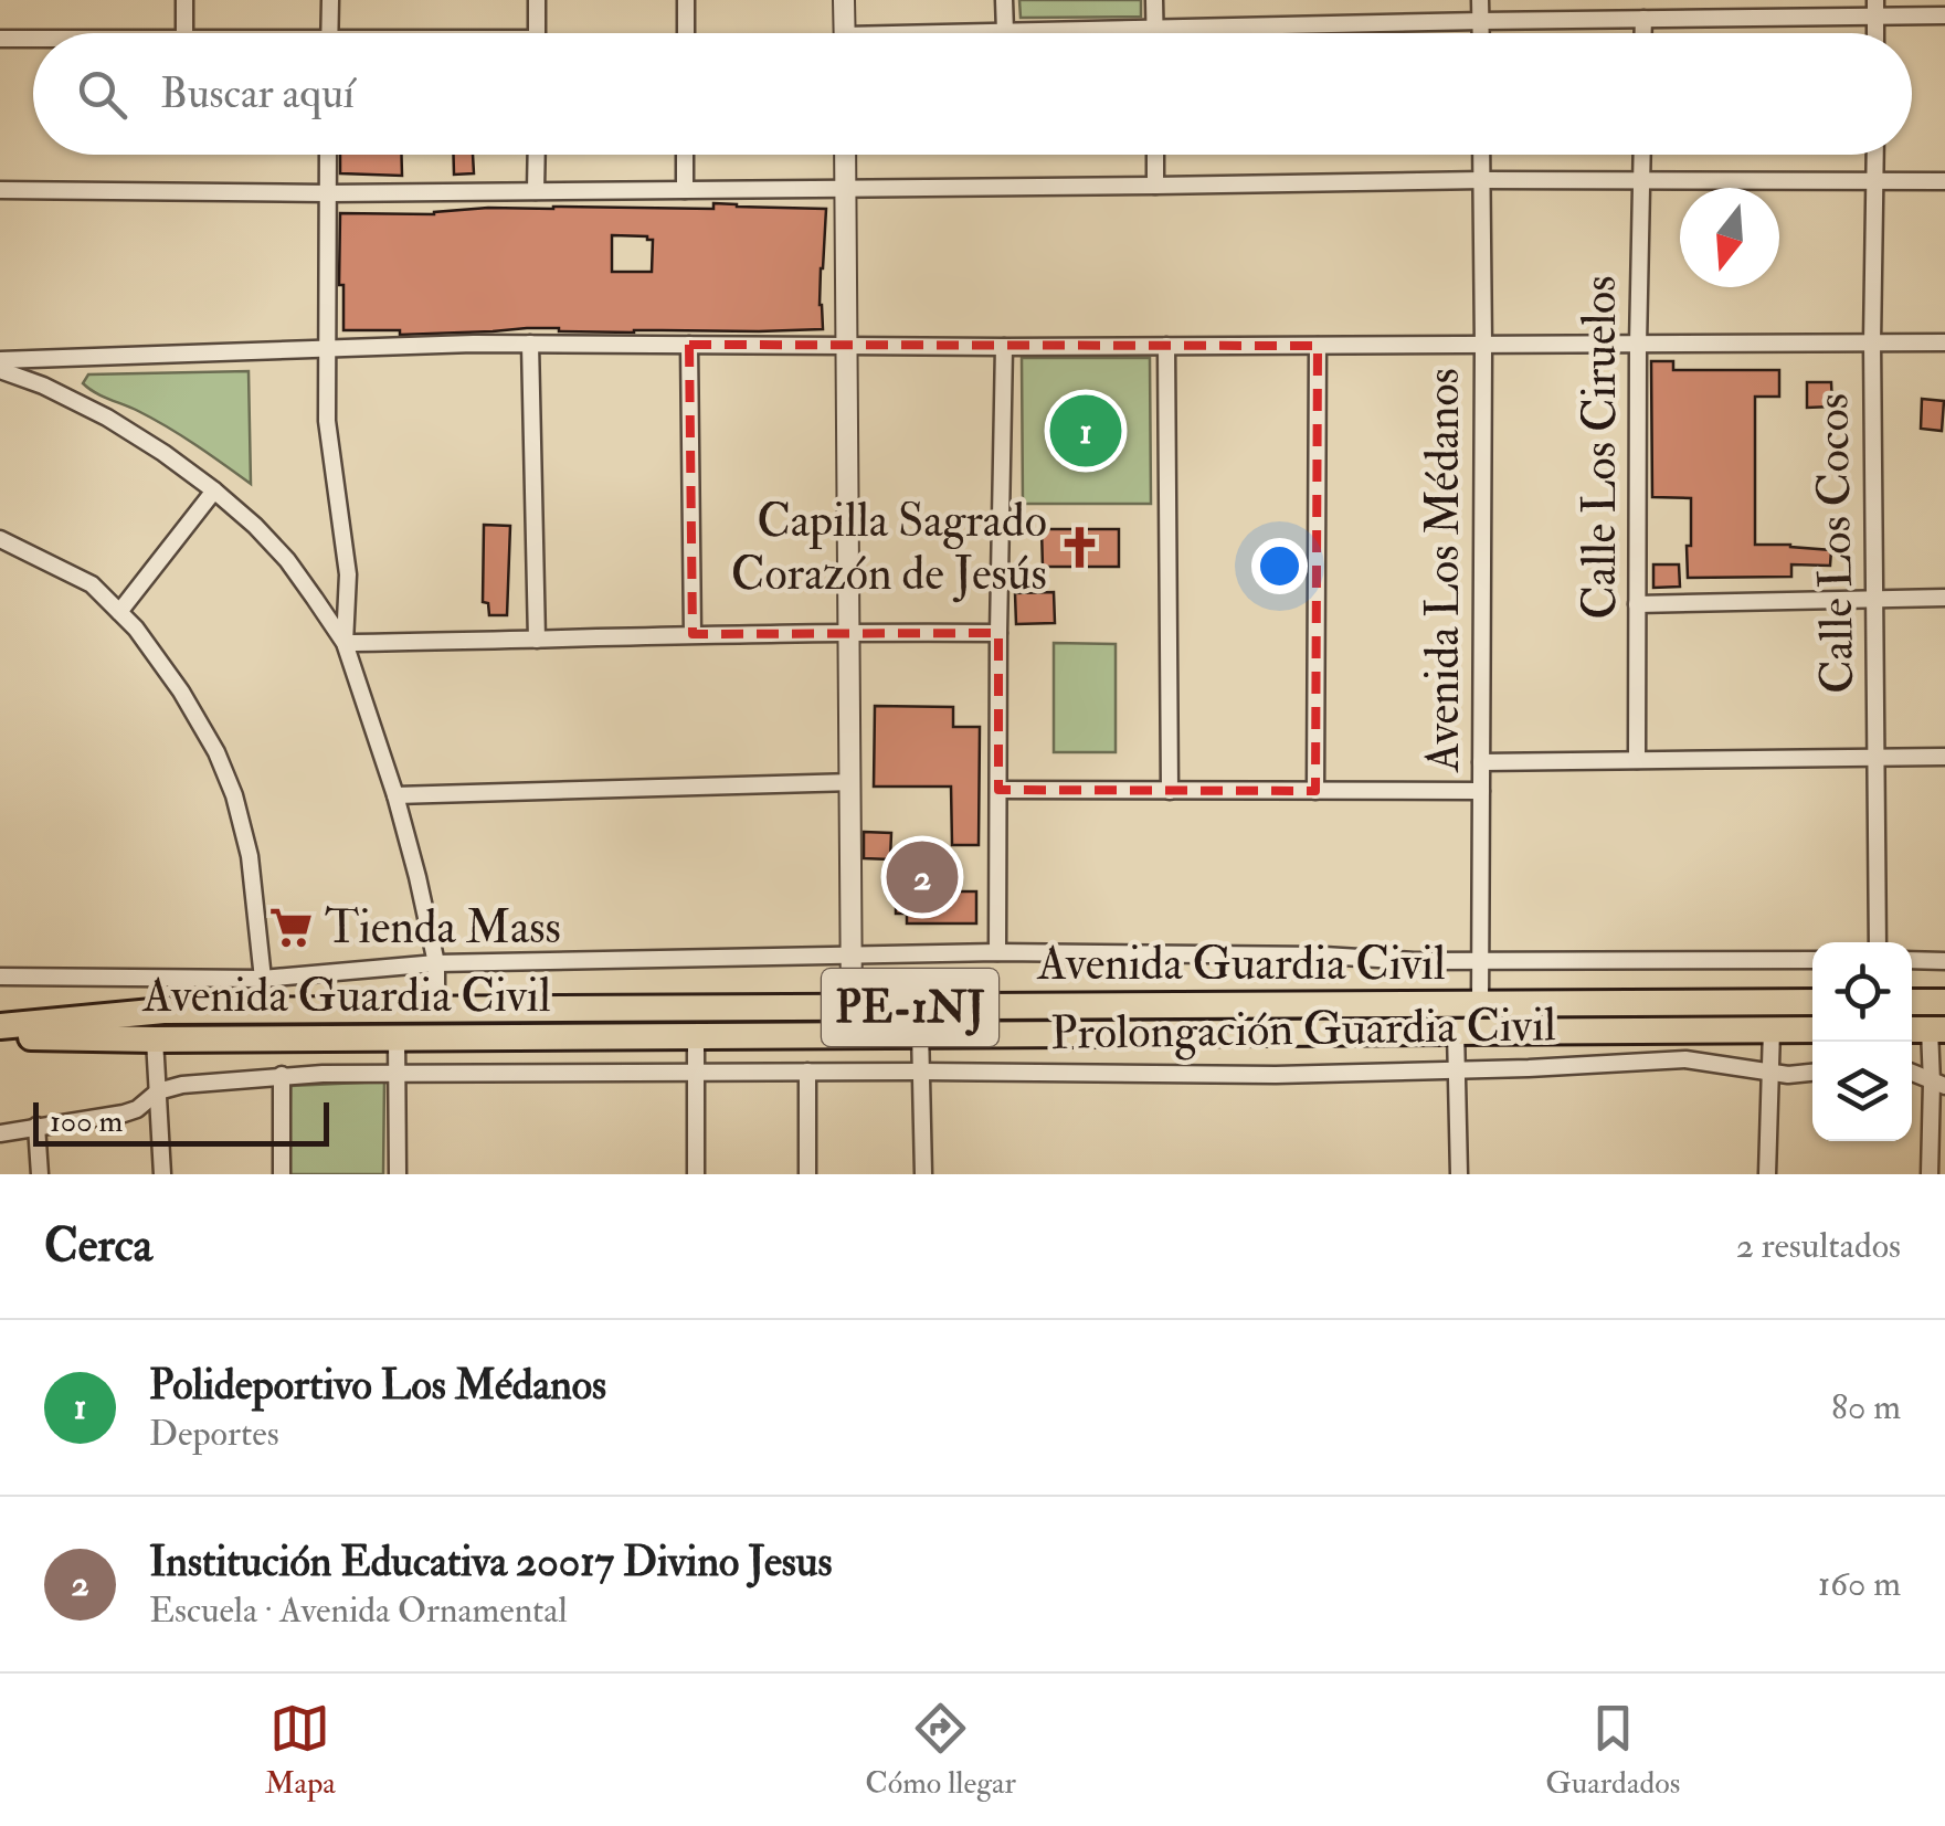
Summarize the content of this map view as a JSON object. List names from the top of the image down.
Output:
{
  "streets": {
    "highway": ["Avenida Guardia Civil", "PE-1NJ"],
    "street": [
      "Calle Los Ciruelos",
      "Calle Los Cocos",
      "Avenida Los Médanos",
      "Prolongación Guardia Civil"
    ]
  },
  "crossings": [
    ["Avenida Los Médanos", "Avenida Guardia Civil"]
  ],
  "places": {
    "church": ["Capilla Sagrado Corazón de Jesús"],
    "supermarket": ["Tienda Mass"]
  },
  "scale_bar": "100 m",
  "north": "bottom",
  "page": {
    "search": "Buscar aquí",
    "pins": ["1", "2"],
    "scale": "100 m",
    "heading": ["Cerca", "2 resultados"],
    "list": [
      {
        "mark": "1",
        "name": "Polideportivo Los Médanos",
        "note": "Deportes",
        "value": "80 m"
      },
      {
        "mark": "2",
        "name": "Institución Educativa 20017 Divino Jesus",
        "note": "Escuela · Avenida Ornamental",
        "value": "160 m"
      }
    ],
    "nav": ["Mapa", "Cómo llegar", "Guardados"]
  }
}
